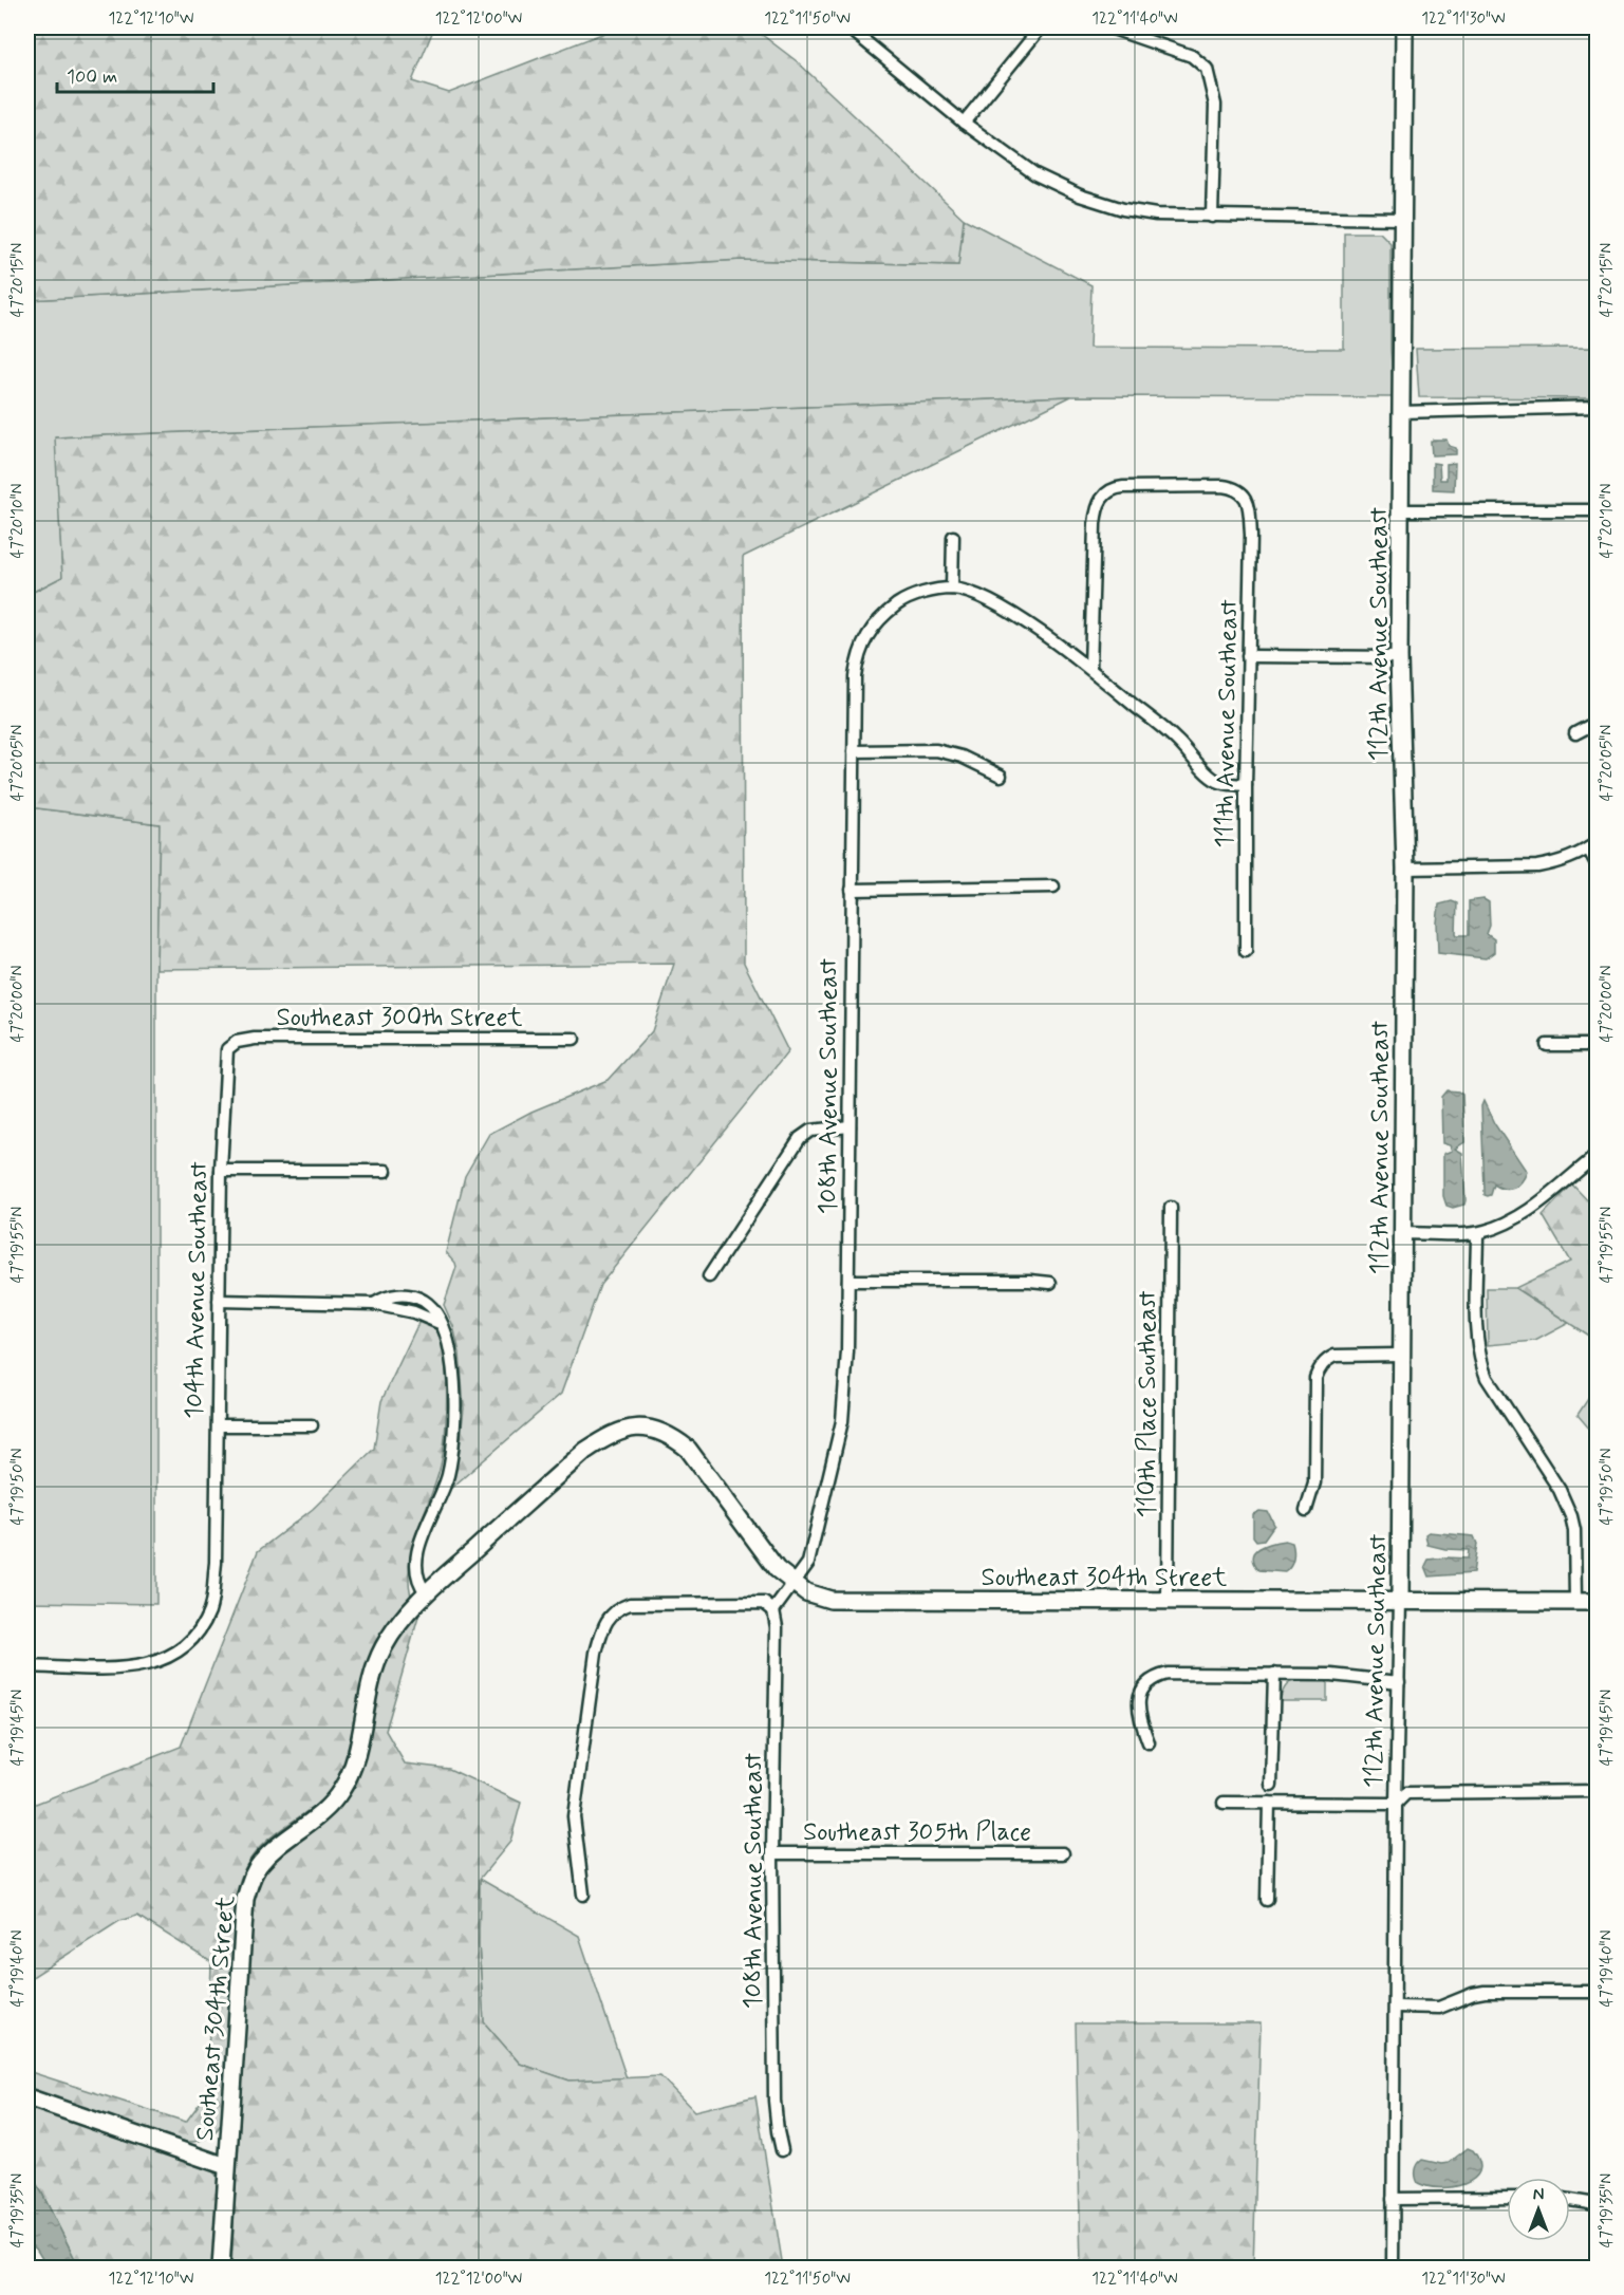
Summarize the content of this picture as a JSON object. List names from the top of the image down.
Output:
{
  "streets": {
    "street": [
      "112th Avenue Southeast",
      "111th Avenue Southeast",
      "Southeast 300th Street",
      "108th Avenue Southeast",
      "104th Avenue Southeast",
      "110th Place Southeast",
      "Southeast 304th Street",
      "Southeast 305th Place"
    ]
  },
  "crossings": [
    ["112th Avenue Southeast", "Southeast 304th Street"],
    ["Southeast 300th Street", "104th Avenue Southeast"],
    ["108th Avenue Southeast", "Southeast 304th Street"],
    ["108th Avenue Southeast", "Southeast 305th Place"],
    ["110th Place Southeast", "Southeast 304th Street"]
  ],
  "scale_bar": "100 m",
  "north": "top",
  "coordinates": [
    "122°12'10\"W",
    "122°12'00\"W",
    "122°11'50\"W",
    "122°11'40\"W",
    "122°11'30\"W",
    "47°20'15\"N",
    "47°20'10\"N",
    "47°20'05\"N",
    "47°20'00\"N",
    "47°19'55\"N",
    "47°19'50\"N",
    "47°19'45\"N",
    "47°19'40\"N",
    "47°19'35\"N"
  ]
}
